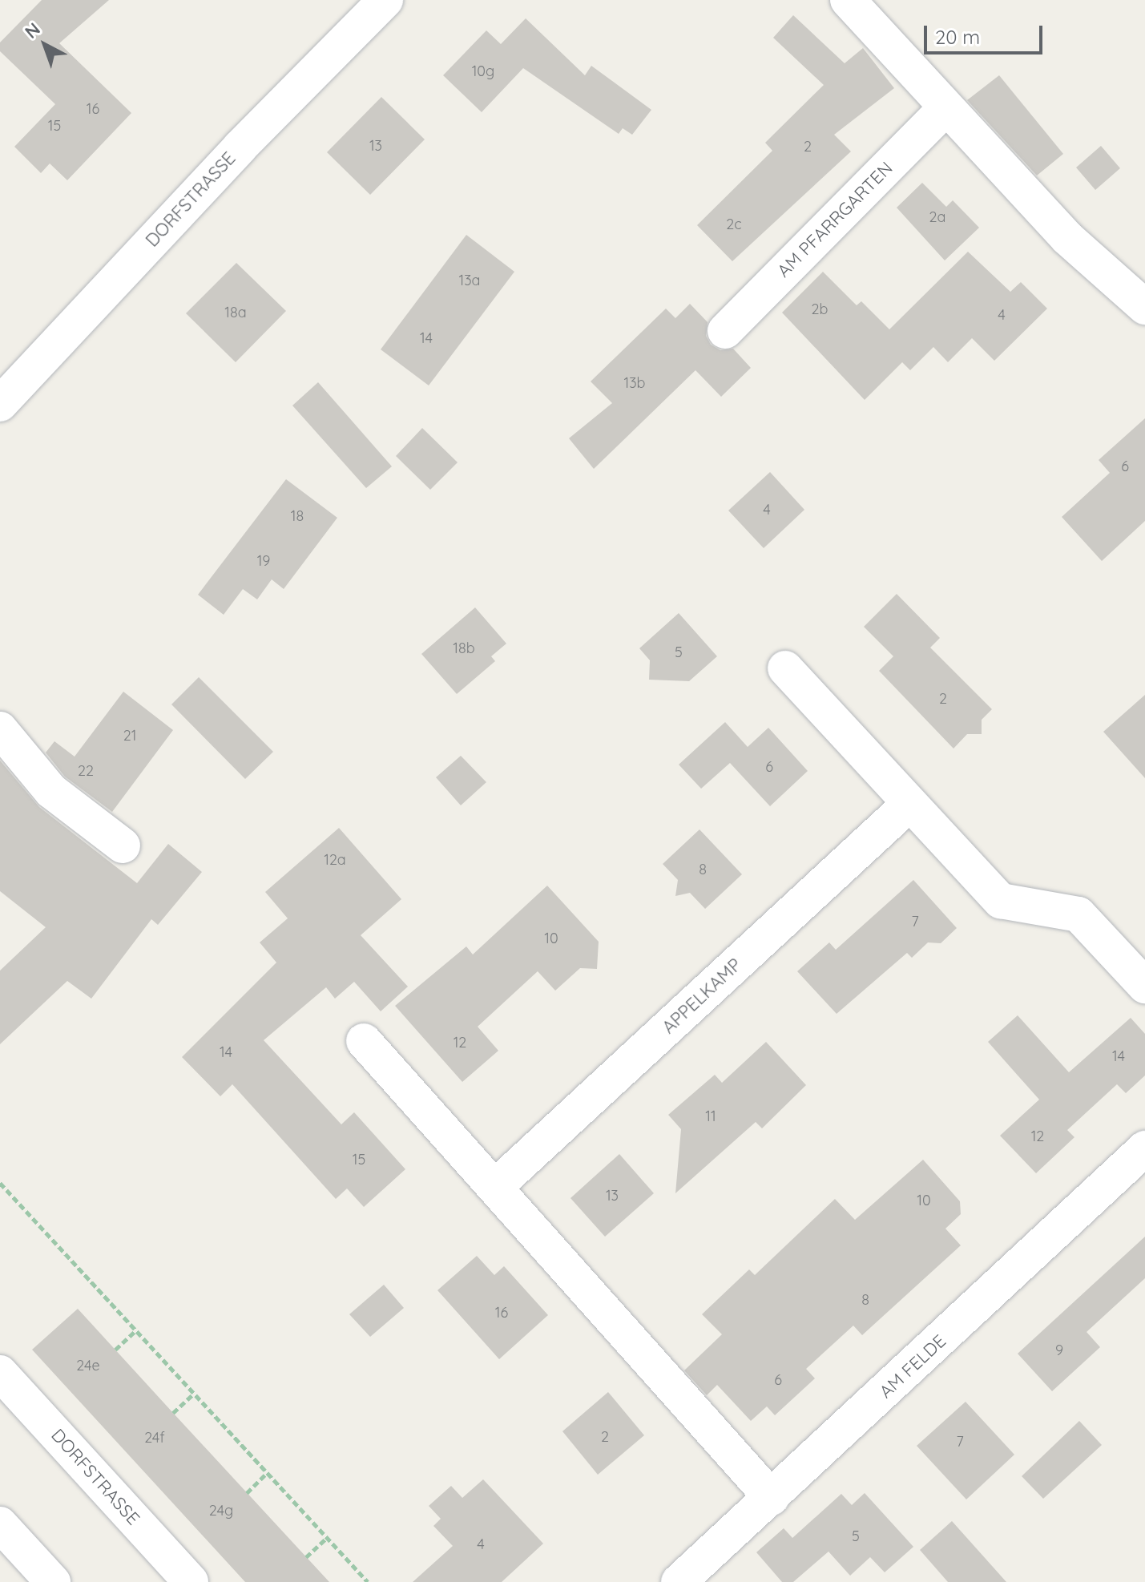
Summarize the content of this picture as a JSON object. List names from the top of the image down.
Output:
{
  "streets": {
    "street": [
      "DORFSTRASSE",
      "AM PFARRGARTEN",
      "APPELKAMP",
      "AM FELDE"
    ]
  },
  "house_numbers": [
    "10g",
    "16",
    "15",
    "13",
    "2",
    "2a",
    "2c",
    "13a",
    "2b",
    "18a",
    "4",
    "14",
    "13b",
    "6",
    "4",
    "18",
    "19",
    "18b",
    "5",
    "2",
    "21",
    "6",
    "22",
    "12a",
    "8",
    "7",
    "10",
    "12",
    "14",
    "14",
    "11",
    "12",
    "15",
    "13",
    "10",
    "8",
    "16",
    "9",
    "24e",
    "6",
    "2",
    "24f",
    "7",
    "24g",
    "5",
    "4"
  ],
  "scale_bar": "20 m",
  "north": "top left"
}
